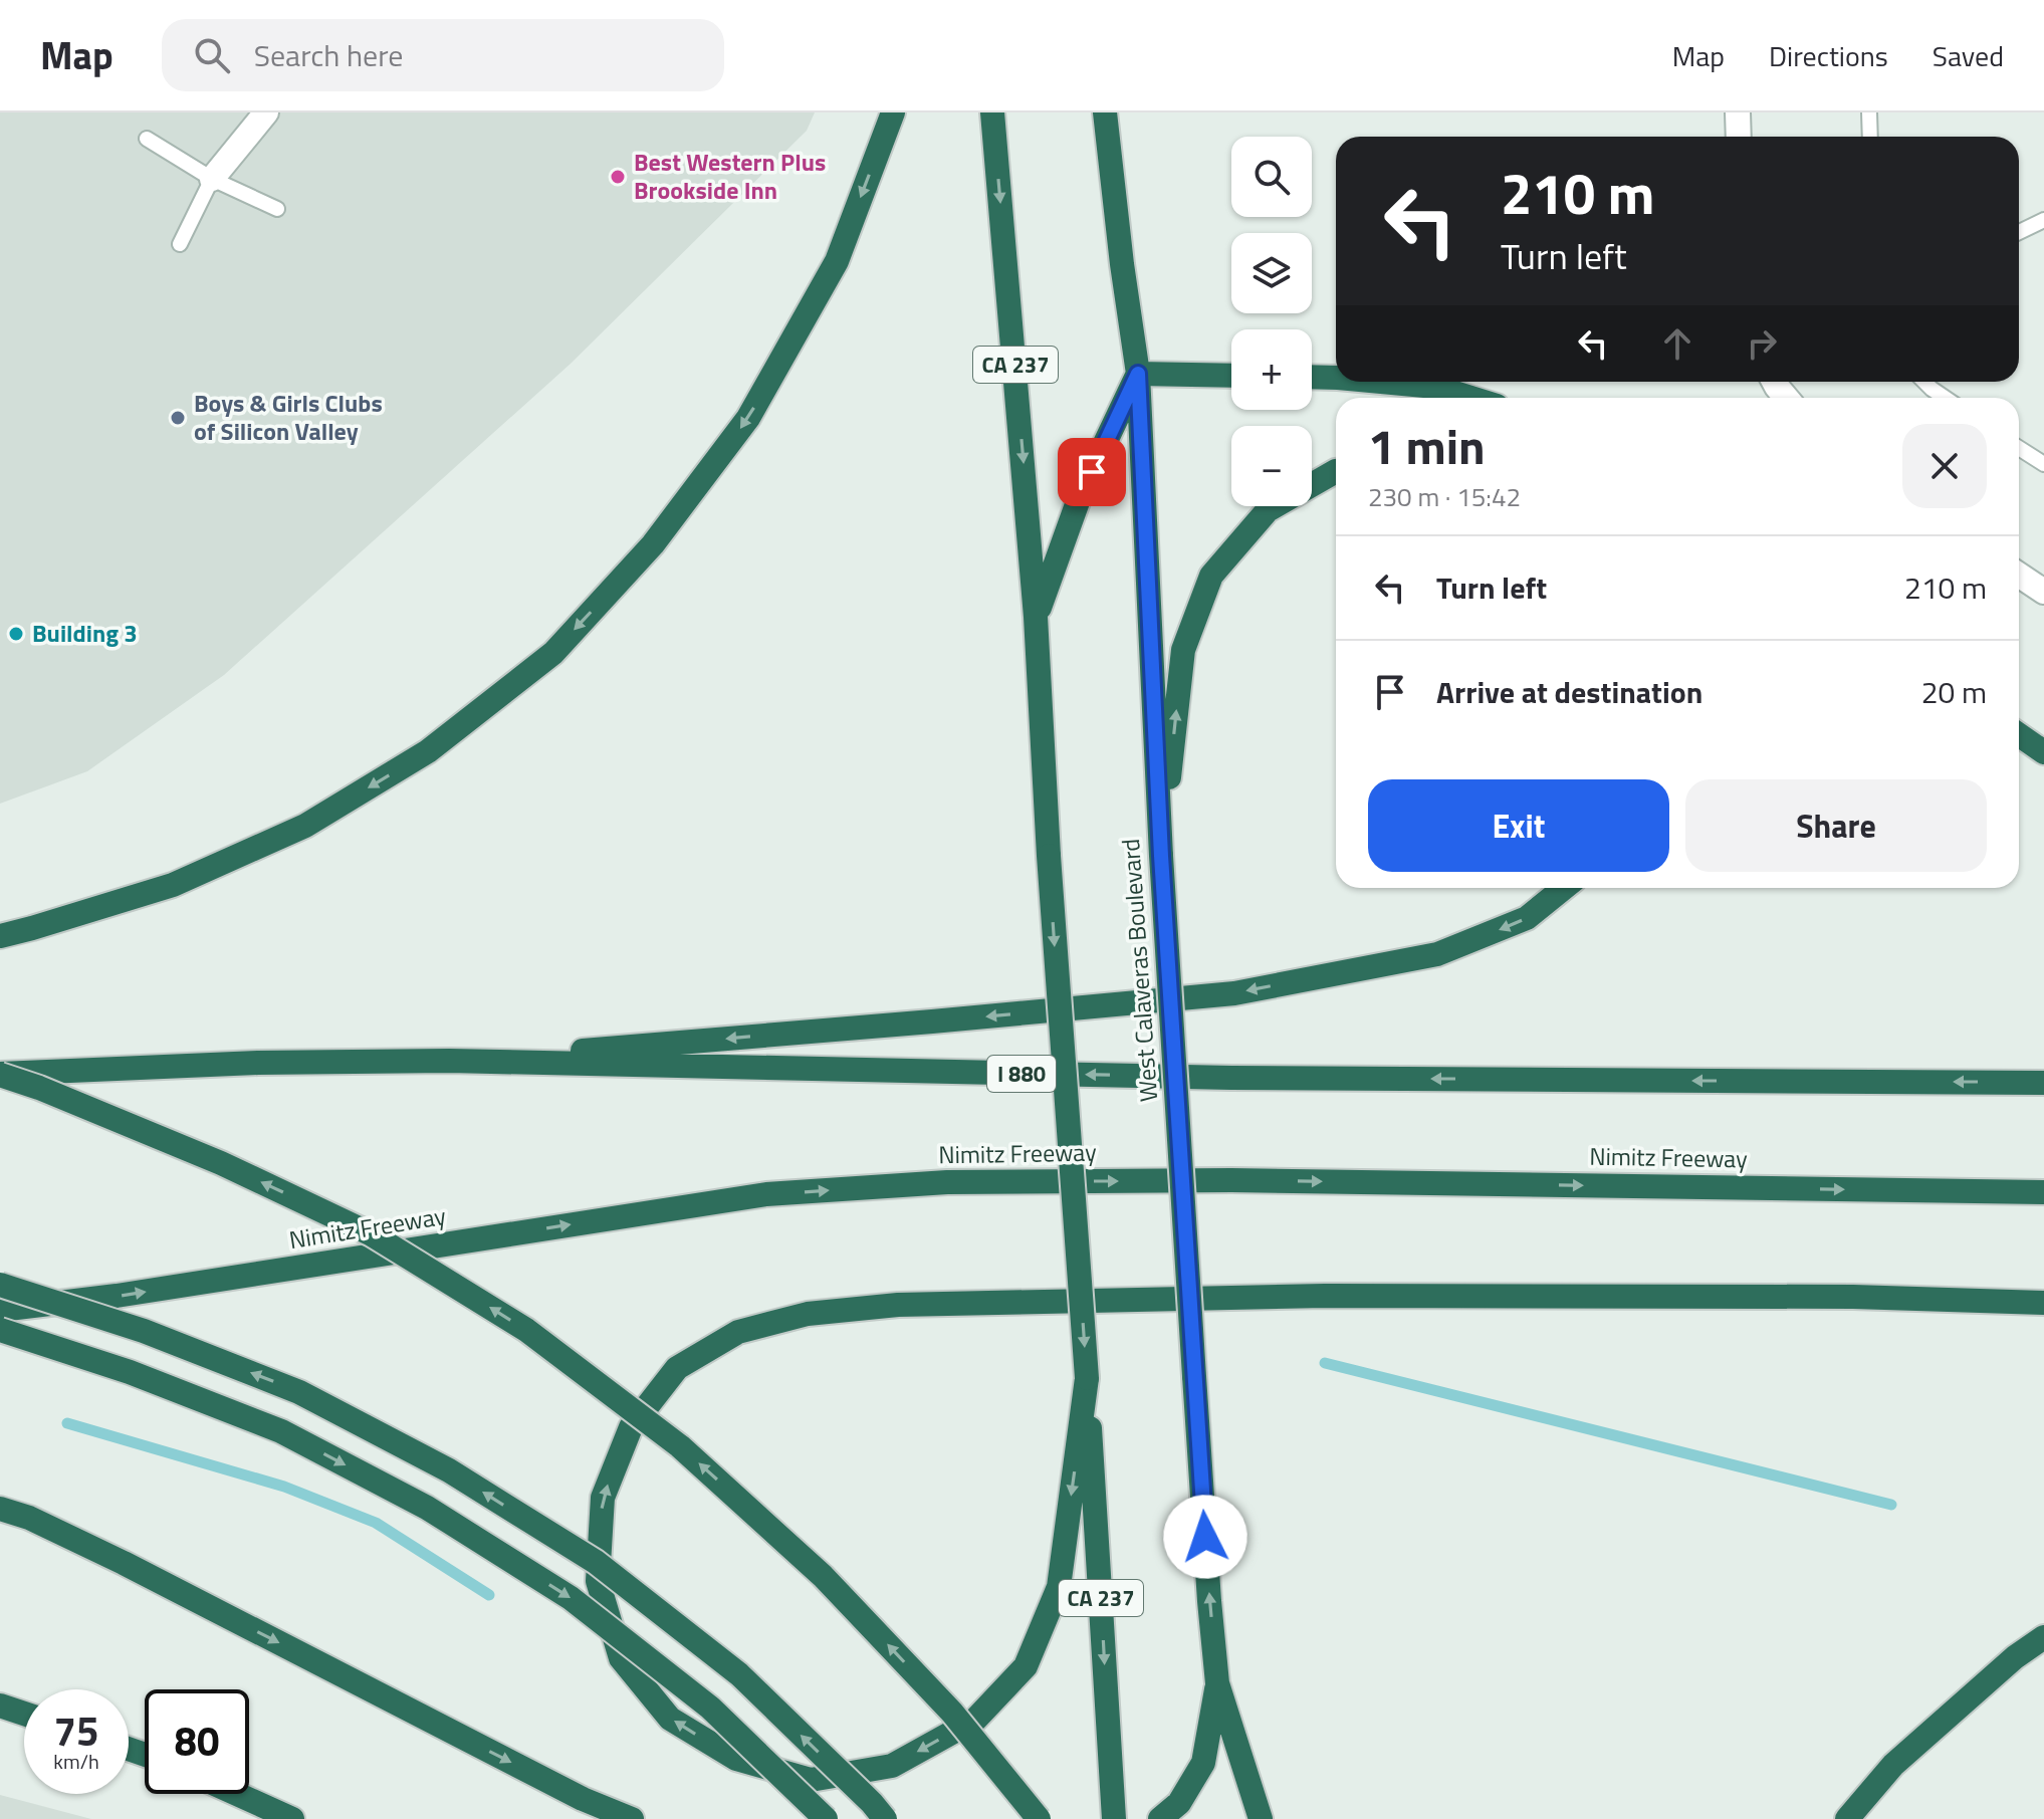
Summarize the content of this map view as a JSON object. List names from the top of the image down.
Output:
{
  "streets": {
    "highway": [
      "CA 237",
      "West Calaveras Boulevard",
      "I 880",
      "Nimitz Freeway"
    ]
  },
  "places": ["Best Western Plus Brookside Inn", "Boys & Girls Clubs of Silicon Valley", "Building 3"],
  "page": {
    "header": "Map",
    "search": "Search here",
    "nav": ["Map", "Directions", "Saved"],
    "map_buttons": ["+", "−"],
    "turn": ["210 m", "Turn left"],
    "heading": ["1 min", "230 m · 15:42"],
    "list": [
      {
        "name": "Turn left",
        "value": "210 m"
      },
      {
        "name": "Arrive at destination",
        "value": "20 m"
      }
    ],
    "buttons": ["Exit", "Share"],
    "speed": "75 km/h",
    "limit": "80"
  }
}
